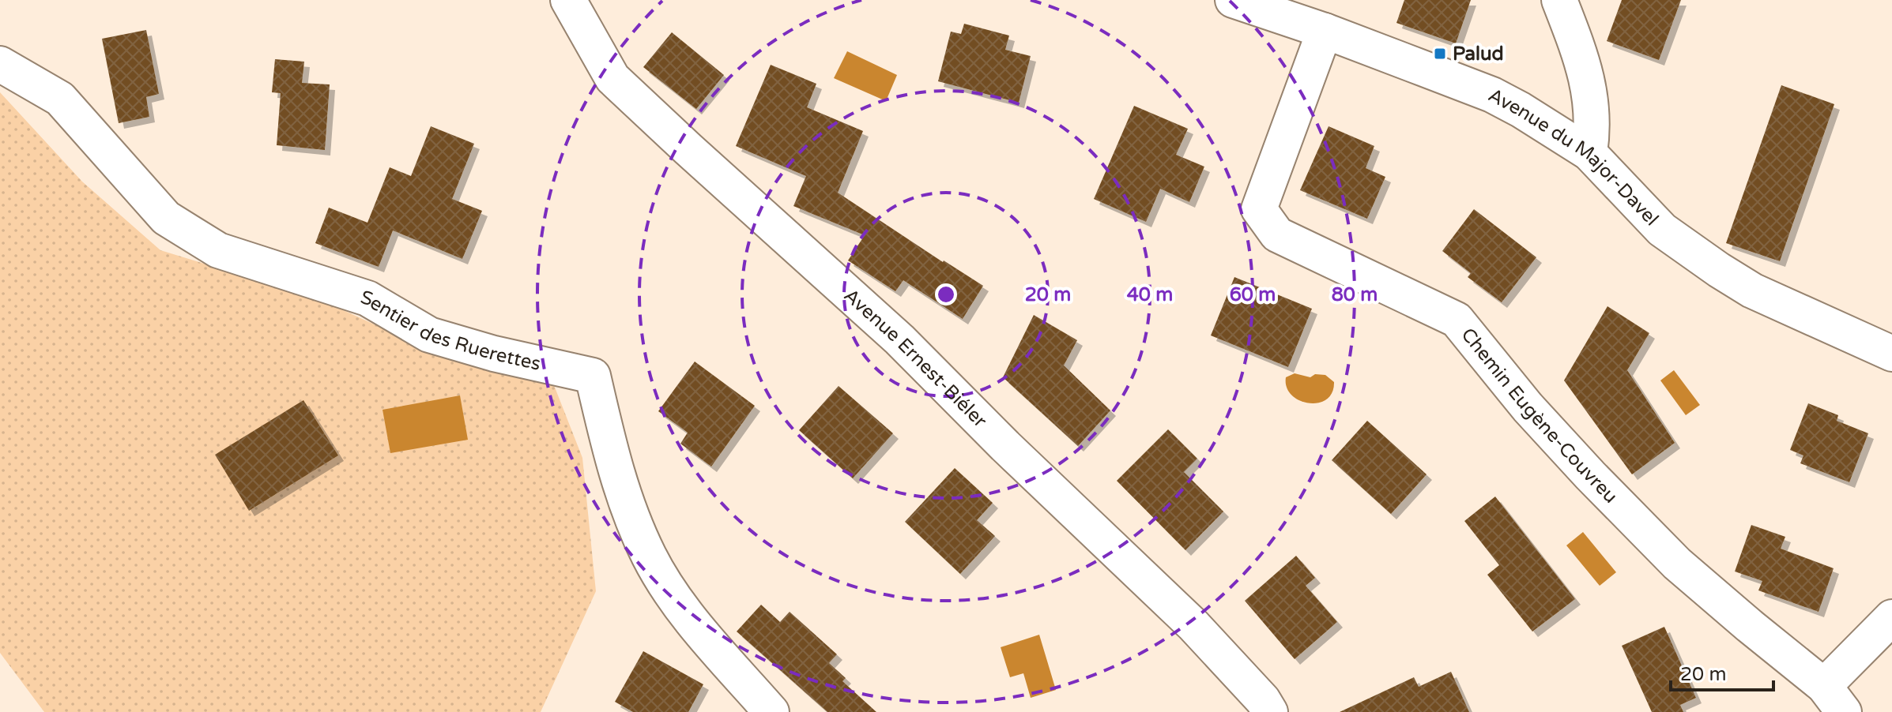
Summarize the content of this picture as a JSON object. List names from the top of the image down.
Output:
{
  "streets": {
    "street": [
      "Avenue du Major-Davel",
      "Sentier des Ruerettes",
      "Avenue Ernest-Biéler",
      "Chemin Eugène-Couvreu"
    ]
  },
  "crossings": [
    ["Avenue du Major-Davel", "Chemin Eugène-Couvreu"]
  ],
  "places": {
    "transit": ["Palud"]
  },
  "scale_bar": "20 m",
  "rings": [
    "20 m",
    "40 m",
    "60 m",
    "80 m"
  ]
}
